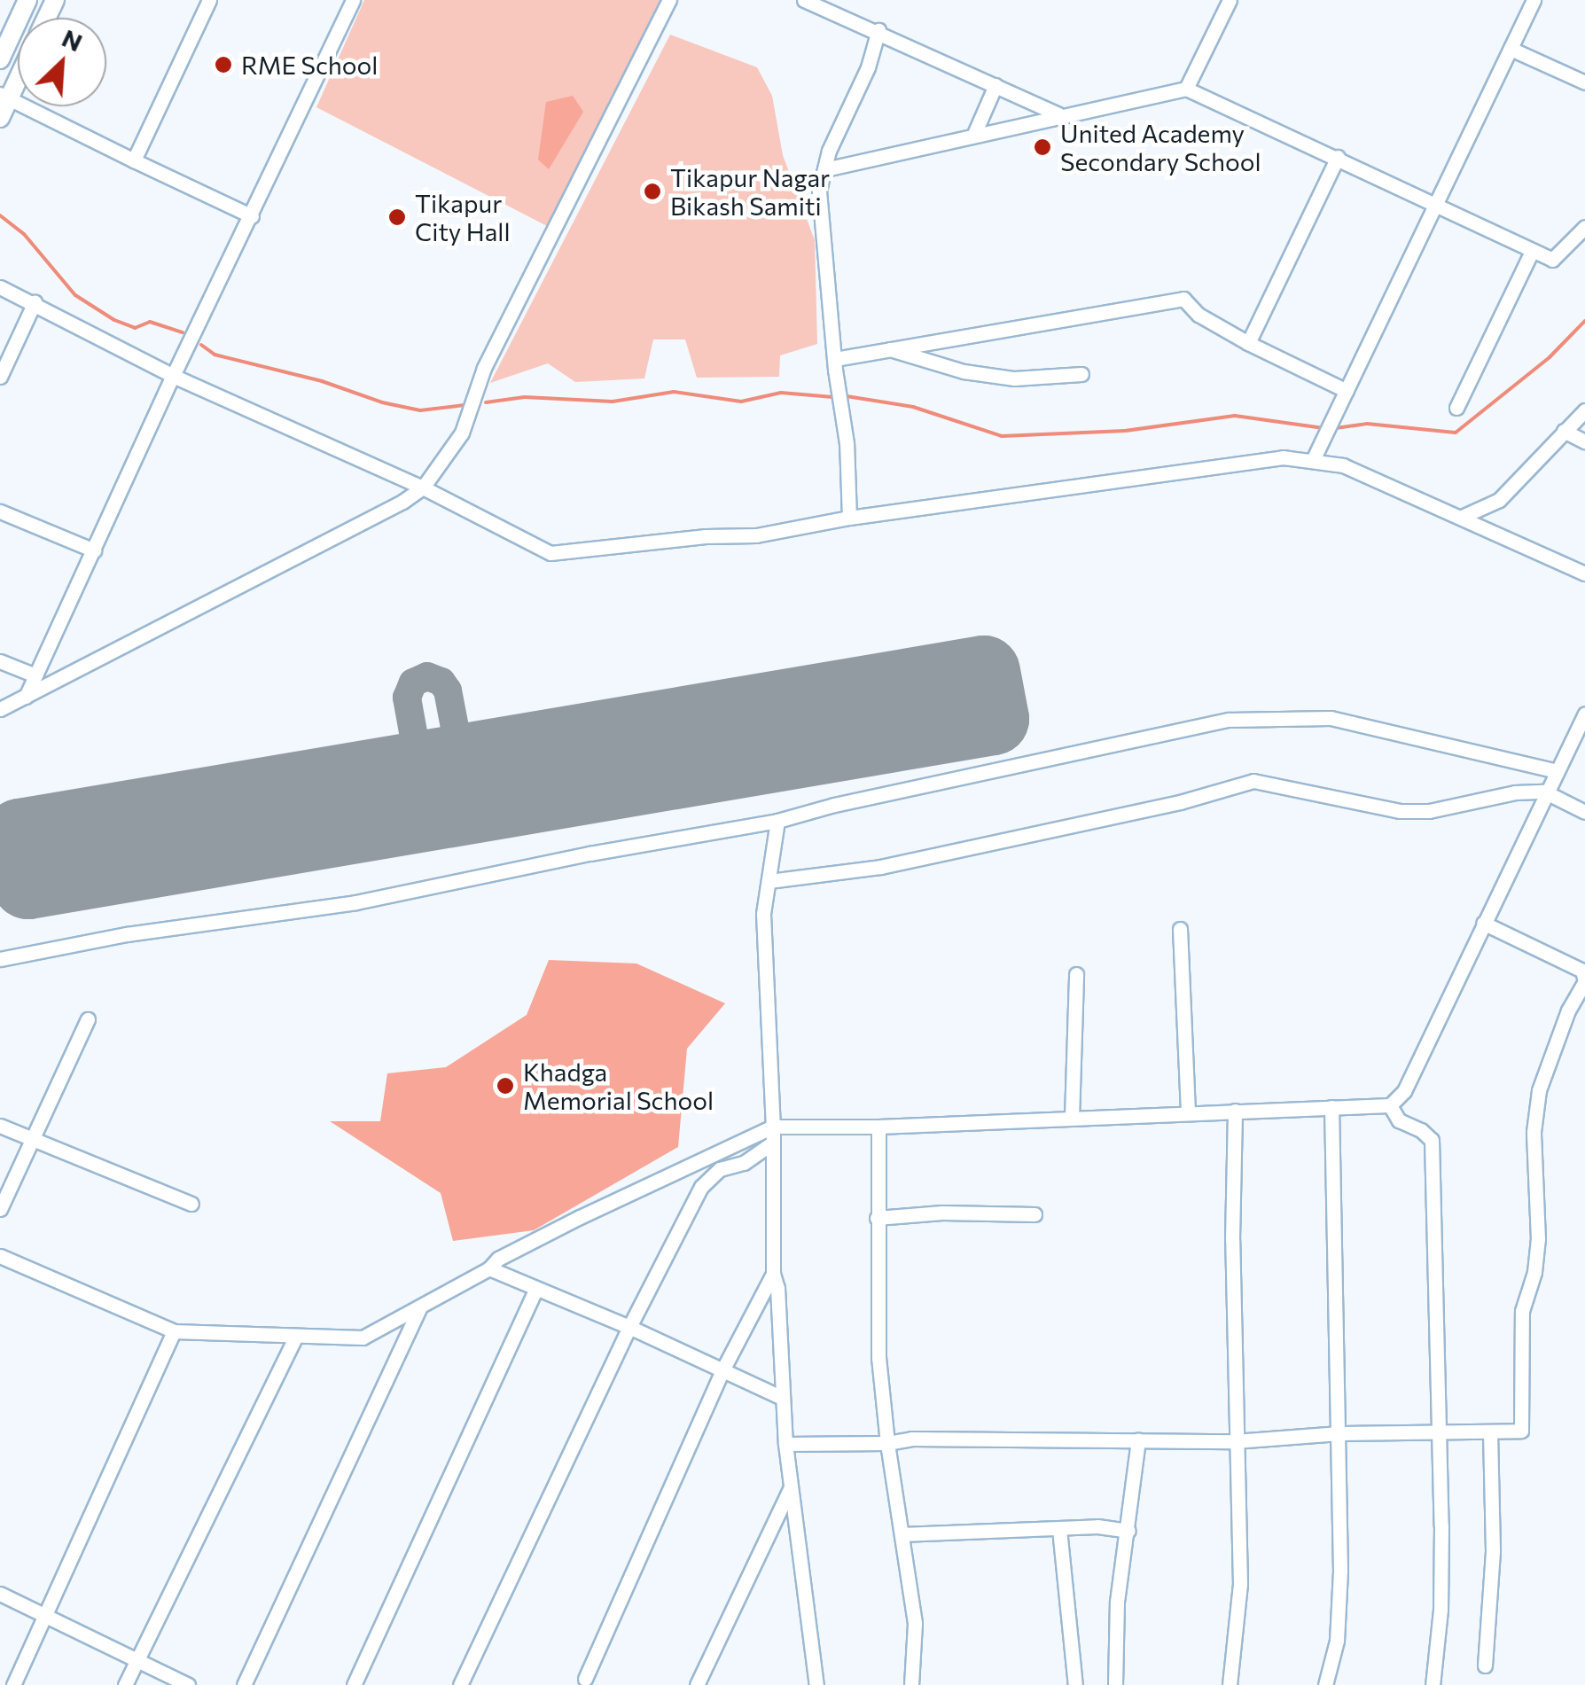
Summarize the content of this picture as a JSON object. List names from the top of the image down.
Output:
{
  "places": [
    "RME School",
    "United Academy Secondary School",
    "Tikapur Nagar Bikash Samiti",
    "Tikapur City Hall",
    "Khadga Memorial School"
  ],
  "north": "top right"
}
